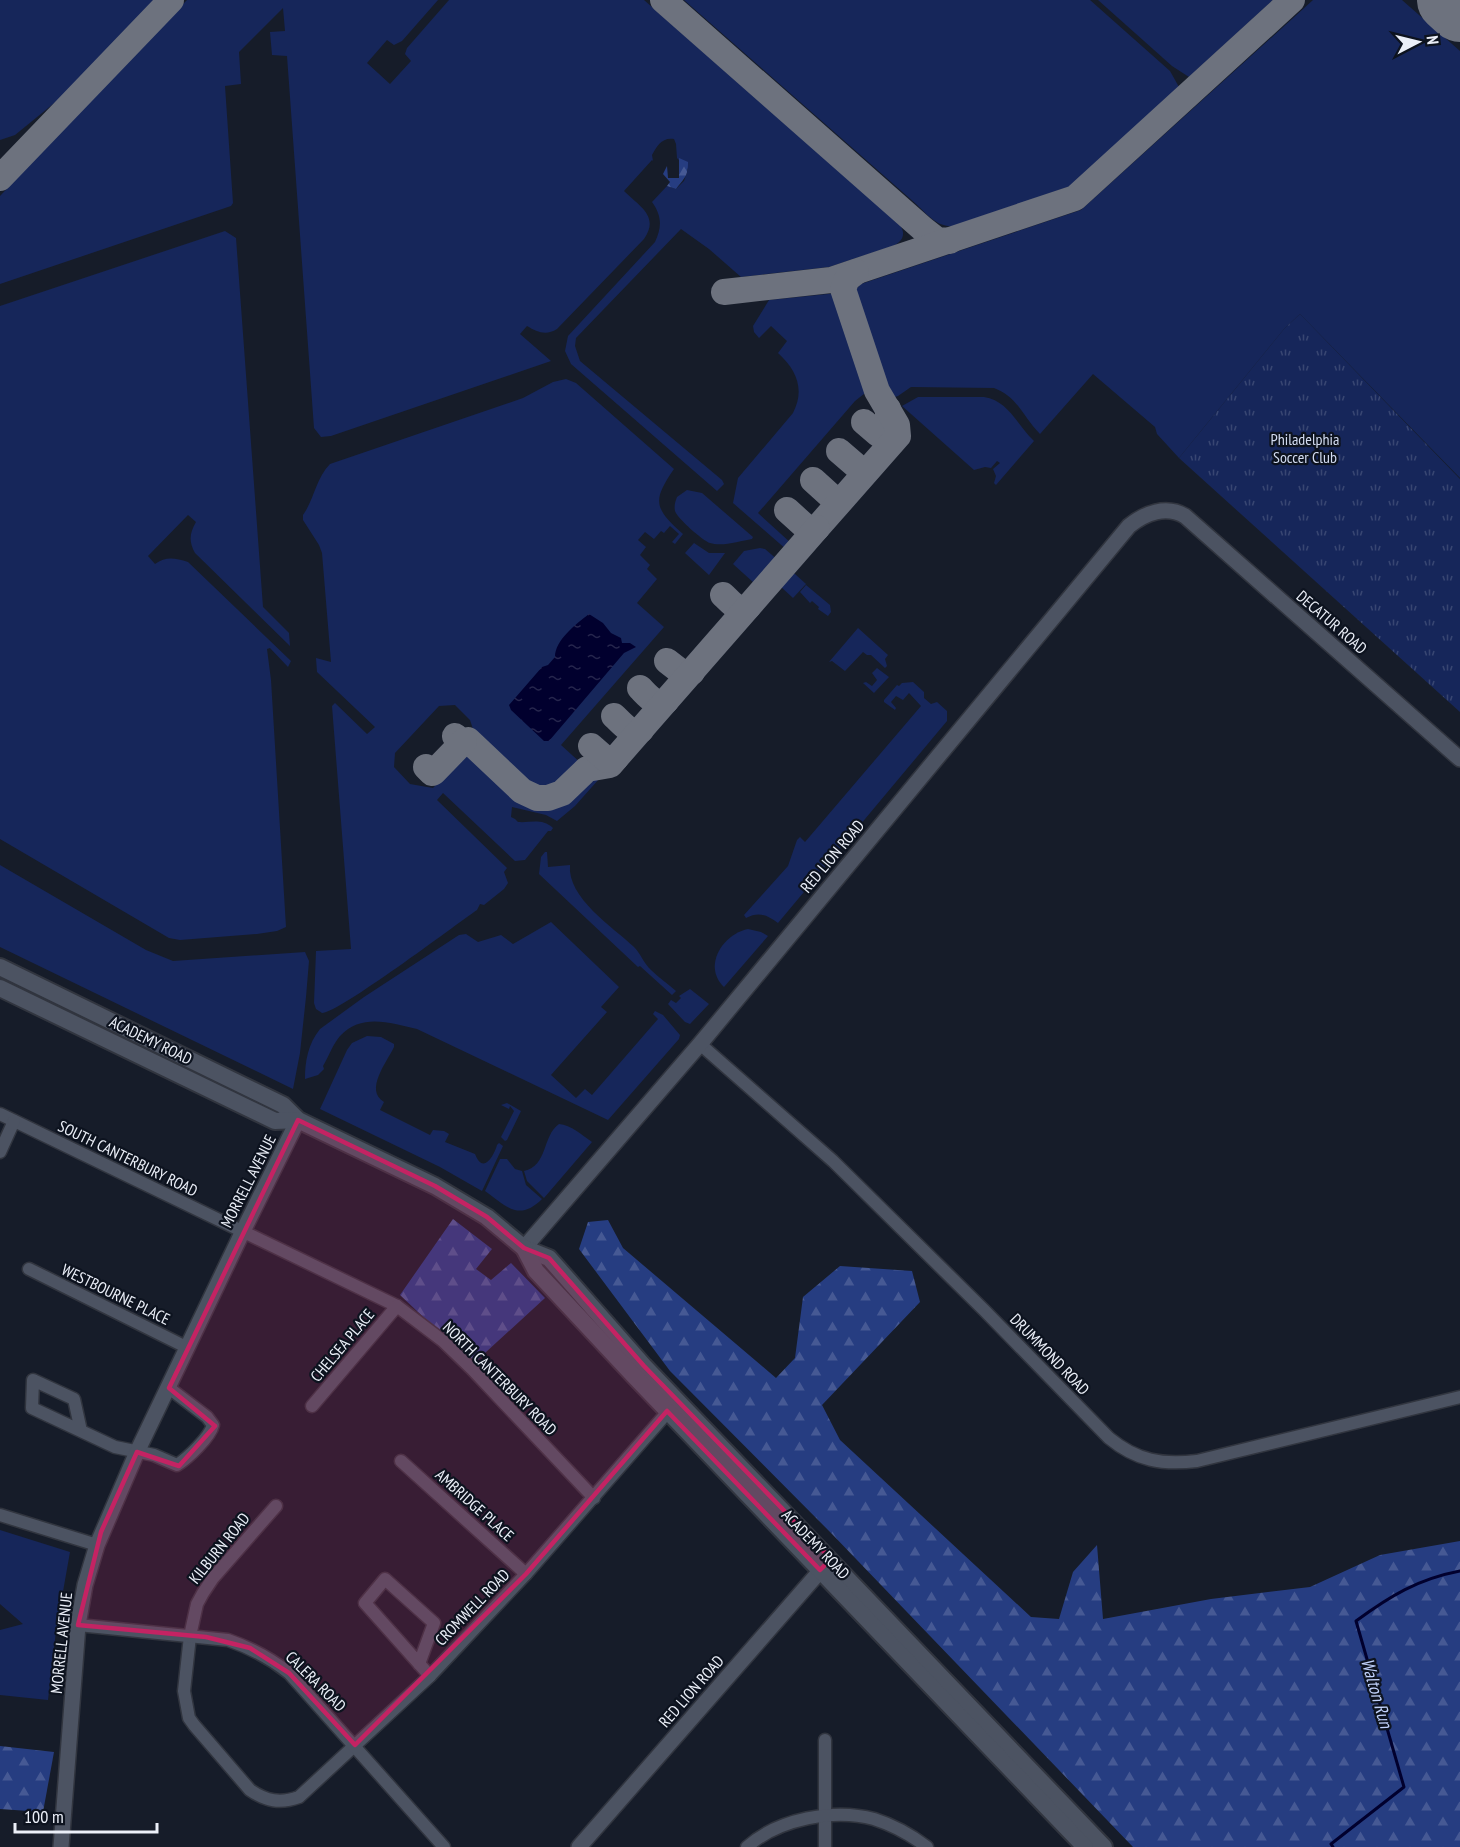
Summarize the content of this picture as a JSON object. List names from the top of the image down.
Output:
{
  "streets": {
    "main road": ["ACADEMY ROAD"],
    "street": [
      "DECATUR ROAD",
      "RED LION ROAD",
      "SOUTH CANTERBURY ROAD",
      "MORRELL AVENUE",
      "WESTBOURNE PLACE",
      "CHELSEA PLACE",
      "DRUMMOND ROAD",
      "NORTH CANTERBURY ROAD",
      "AMBRIDGE PLACE",
      "KILBURN ROAD",
      "CROMWELL ROAD",
      "CALERA ROAD"
    ]
  },
  "crossings": [
    ["DECATUR ROAD", "RED LION ROAD"],
    ["RED LION ROAD", "ACADEMY ROAD"],
    ["RED LION ROAD", "DRUMMOND ROAD"],
    ["ACADEMY ROAD", "MORRELL AVENUE"],
    ["ACADEMY ROAD", "CROMWELL ROAD"],
    ["SOUTH CANTERBURY ROAD", "MORRELL AVENUE"],
    ["SOUTH CANTERBURY ROAD", "NORTH CANTERBURY ROAD"],
    ["MORRELL AVENUE", "WESTBOURNE PLACE"],
    ["MORRELL AVENUE", "NORTH CANTERBURY ROAD"],
    ["MORRELL AVENUE", "CALERA ROAD"],
    ["CHELSEA PLACE", "NORTH CANTERBURY ROAD"],
    ["NORTH CANTERBURY ROAD", "CROMWELL ROAD"],
    ["AMBRIDGE PLACE", "CROMWELL ROAD"],
    ["KILBURN ROAD", "CROMWELL ROAD"],
    ["KILBURN ROAD", "CALERA ROAD"],
    ["CROMWELL ROAD", "CALERA ROAD"]
  ],
  "water": ["Walton Run"],
  "parks": ["Philadelphia Soccer Club"],
  "scale_bar": "100 m",
  "north": "right"
}
